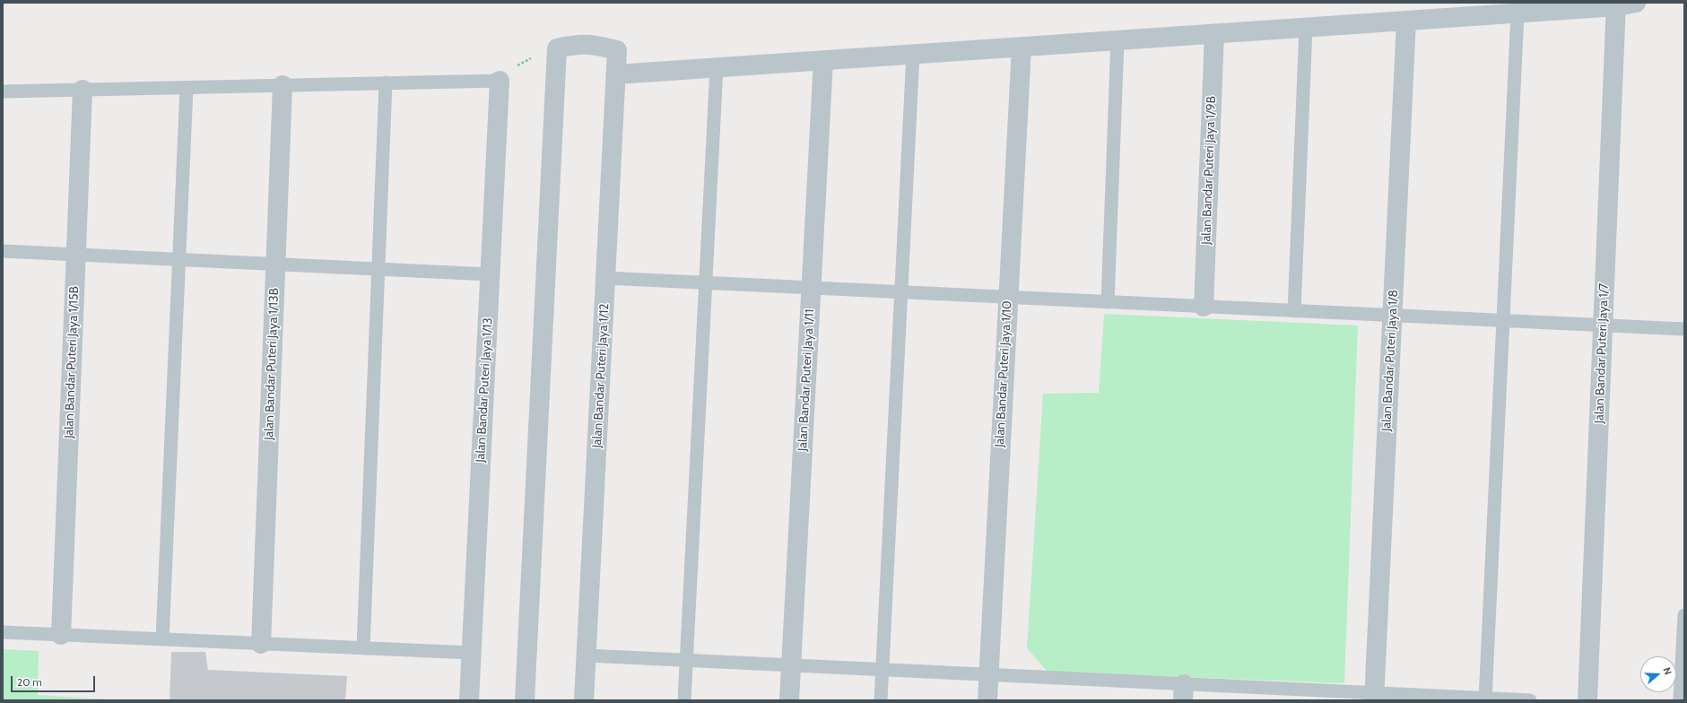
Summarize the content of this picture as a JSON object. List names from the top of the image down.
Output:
{
  "streets": {
    "street": [
      "Jalan Bandar Puteri Jaya 1/9B",
      "Jalan Bandar Puteri Jaya 1/7",
      "Jalan Bandar Puteri Jaya 1/8",
      "Jalan Bandar Puteri Jaya 1/15B",
      "Jalan Bandar Puteri Jaya 1/13B",
      "Jalan Bandar Puteri Jaya 1/10",
      "Jalan Bandar Puteri Jaya 1/12",
      "Jalan Bandar Puteri Jaya 1/11",
      "Jalan Bandar Puteri Jaya 1/13"
    ]
  },
  "scale_bar": "20 m",
  "north": "right"
}
